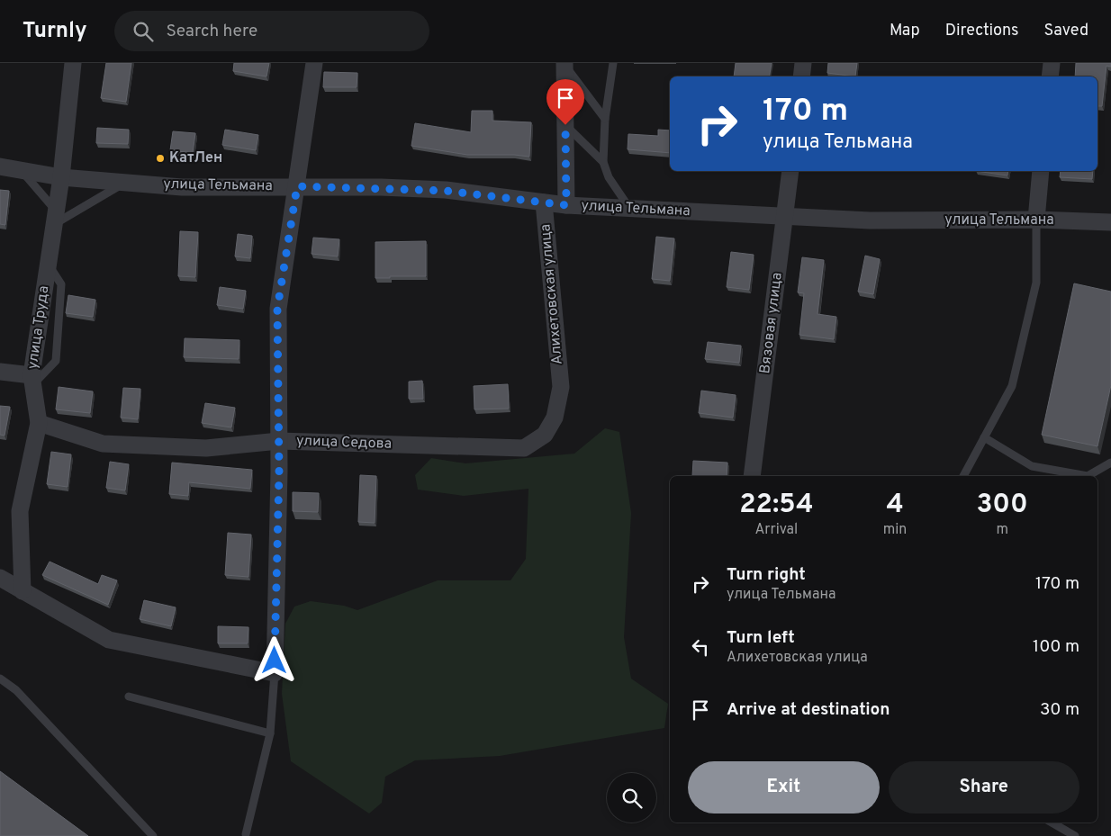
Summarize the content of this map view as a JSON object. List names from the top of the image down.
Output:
{
  "streets": {
    "street": [
      "улица Тельмана",
      "Алихетовская улица",
      "Вязовая улица",
      "улица Труда",
      "улица Седова"
    ]
  },
  "crossings": [
    ["улица Тельмана", "Алихетовская улица"],
    ["улица Тельмана", "Вязовая улица"],
    ["улица Тельмана", "улица Труда"],
    ["Алихетовская улица", "улица Седова"],
    ["улица Труда", "улица Седова"]
  ],
  "places": ["КатЛен"],
  "page": {
    "header": "Turnly",
    "search": "Search here",
    "nav": ["Map", "Directions", "Saved"],
    "turn": ["170 m", "улица Тельмана"],
    "eta": [
      "22:54",
      "Arrival",
      "4",
      "min",
      "300",
      "m"
    ],
    "list": [
      {
        "name": "Turn right",
        "note": "улица Тельмана",
        "value": "170 m"
      },
      {
        "name": "Turn left",
        "note": "Алихетовская улица",
        "value": "100 m"
      },
      {
        "name": "Arrive at destination",
        "value": "30 m"
      }
    ],
    "buttons": ["Exit", "Share"]
  }
}
